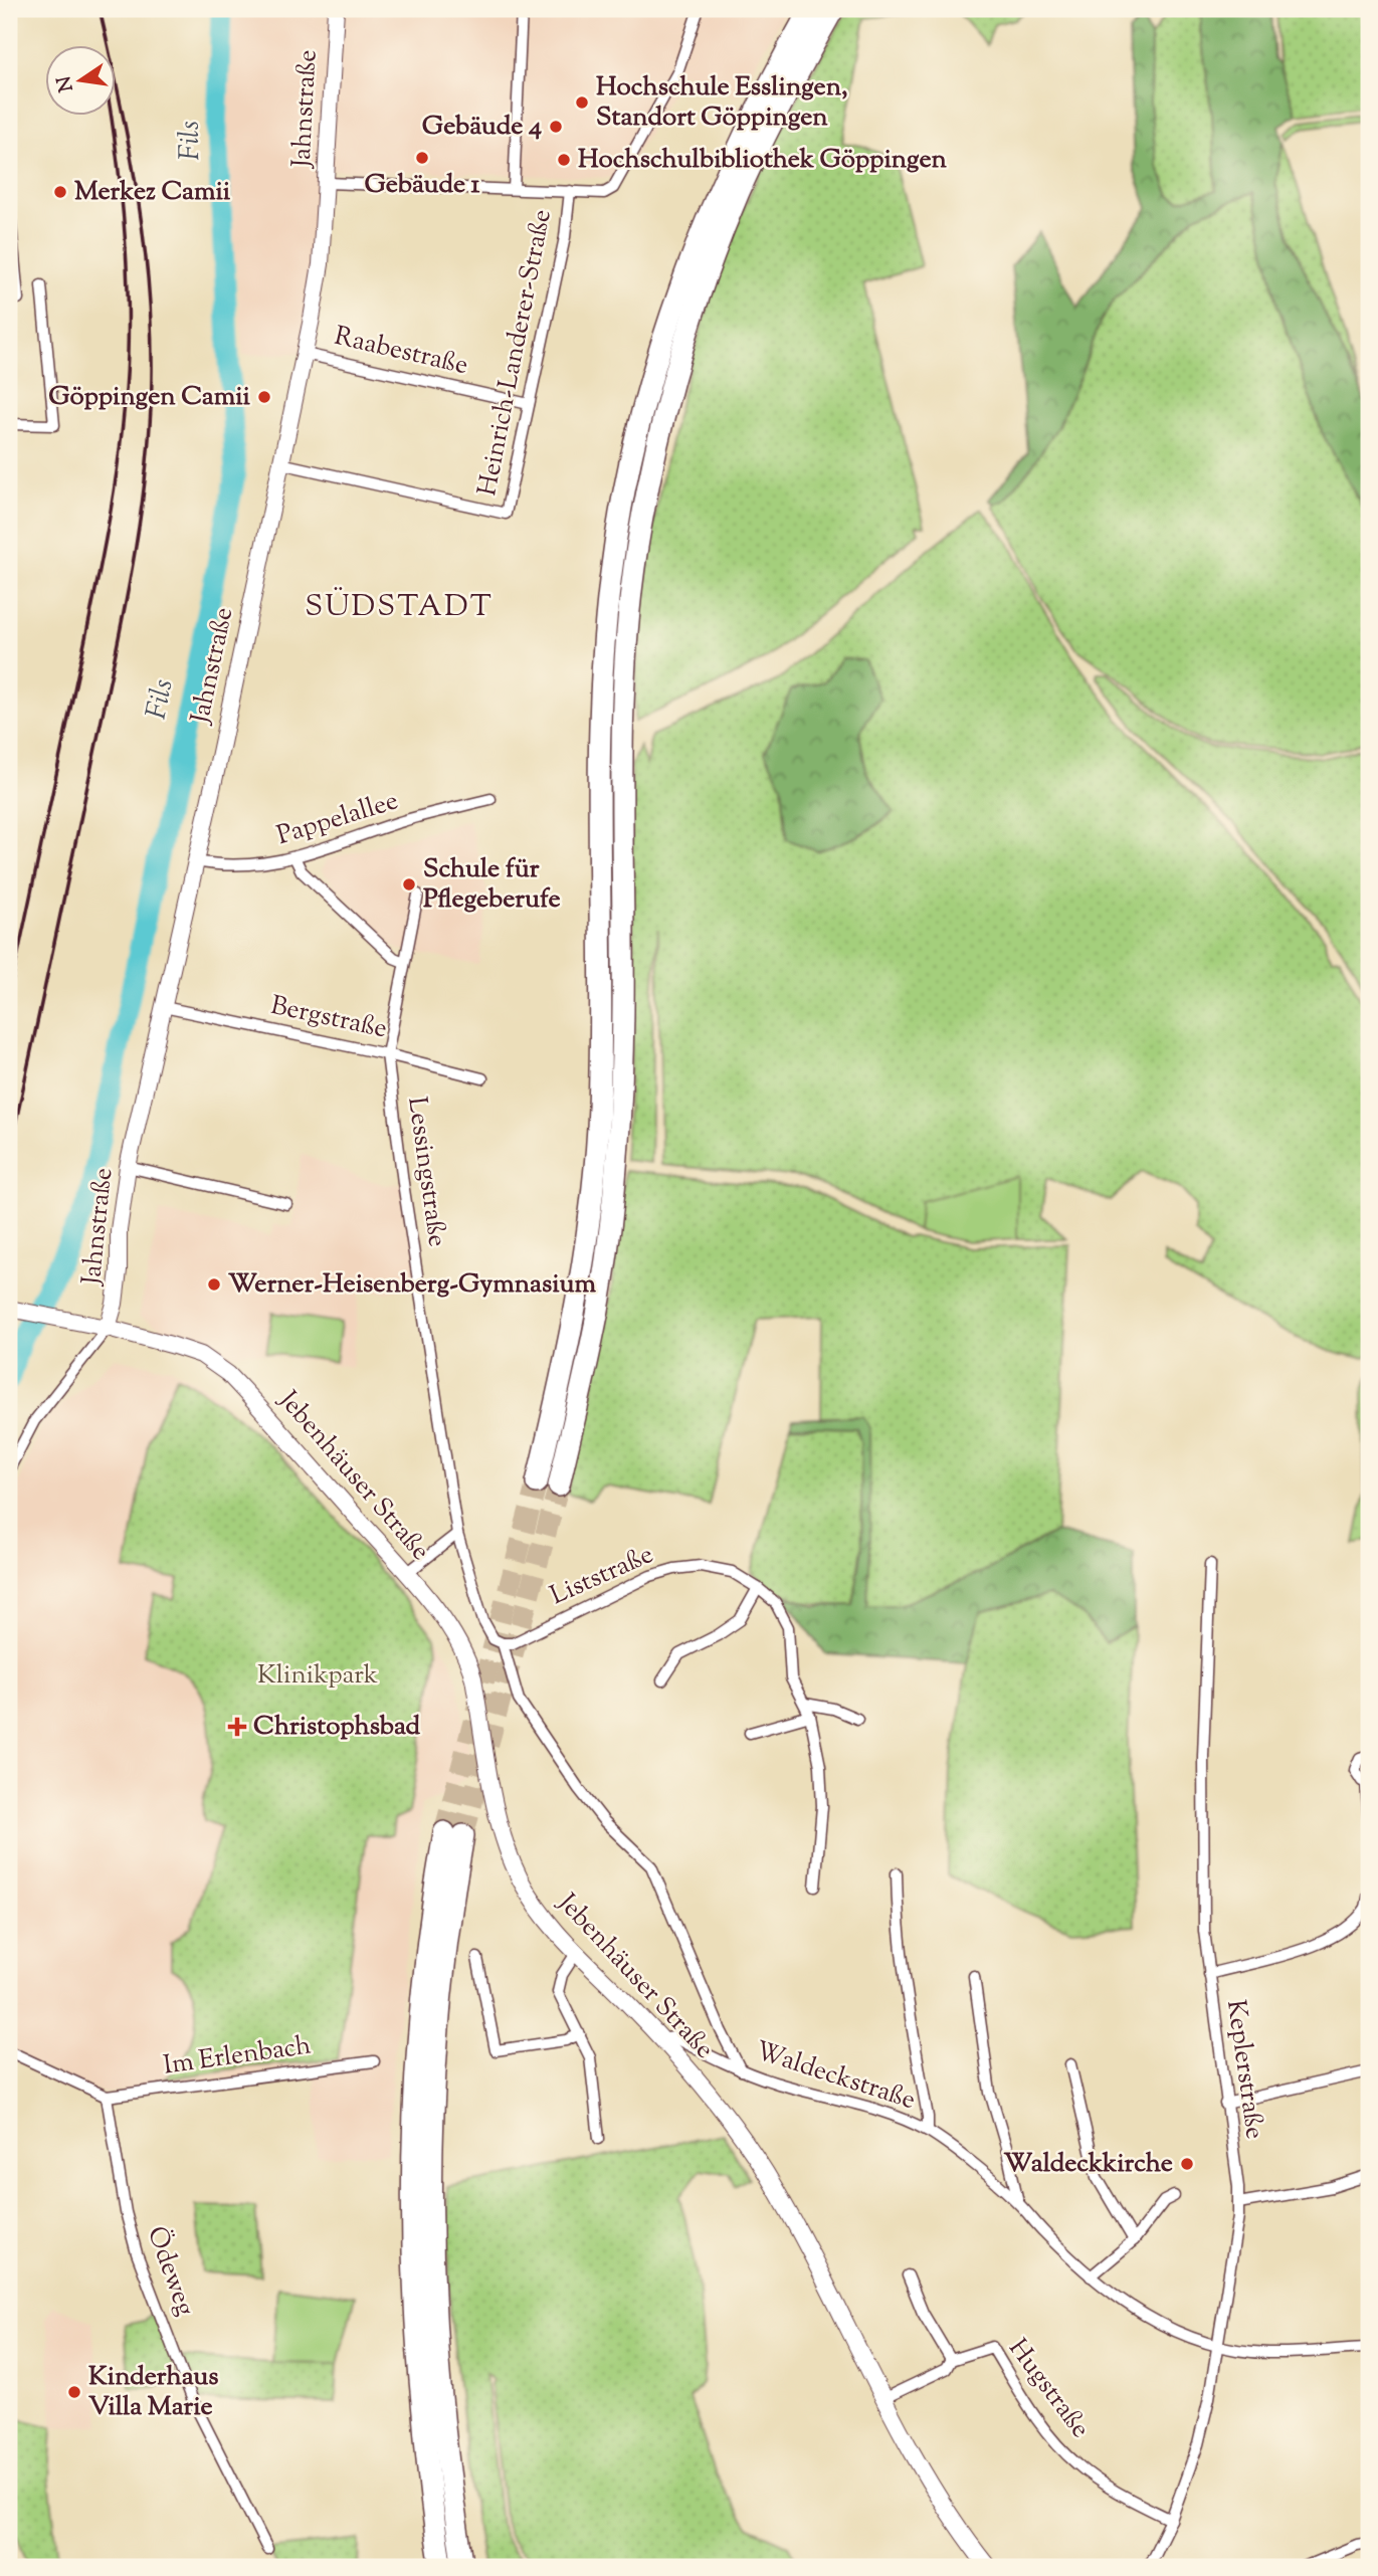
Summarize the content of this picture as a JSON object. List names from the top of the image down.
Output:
{
  "streets": {
    "main road": ["Jahnstraße", "Jebenhäuser Straße"],
    "street": [
      "Raabestraße",
      "Heinrich-Landerer-Straße",
      "Pappelallee",
      "Bergstraße",
      "Lessingstraße",
      "Liststraße",
      "Im Erlenbach",
      "Keplerstraße",
      "Waldeckstraße",
      "Ödeweg",
      "Hugstraße"
    ]
  },
  "crossings": [
    ["Jahnstraße", "Raabestraße"],
    ["Jahnstraße", "Heinrich-Landerer-Straße"],
    ["Jahnstraße", "Pappelallee"],
    ["Jahnstraße", "Bergstraße"],
    ["Jahnstraße", "Jebenhäuser Straße"],
    ["Raabestraße", "Heinrich-Landerer-Straße"],
    ["Bergstraße", "Lessingstraße"],
    ["Lessingstraße", "Liststraße"],
    ["Jebenhäuser Straße", "Waldeckstraße"],
    ["Jebenhäuser Straße", "Hugstraße"],
    ["Im Erlenbach", "Ödeweg"],
    ["Keplerstraße", "Waldeckstraße"],
    ["Keplerstraße", "Hugstraße"]
  ],
  "districts": ["SÜDSTADT"],
  "water": ["Fils"],
  "parks": ["Klinikpark"],
  "places": {
    "other": [
      "Hochschule Esslingen, Standort Göppingen",
      "Gebäude 4",
      "Gebäude 1",
      "Hochschulbibliothek Göppingen",
      "Merkez Camii",
      "Göppingen Camii",
      "Schule für Pflegeberufe",
      "Werner-Heisenberg-Gymnasium",
      "Waldeckkirche",
      "Kinderhaus Villa Marie"
    ],
    "health": ["Christophsbad"]
  },
  "north": "left"
}
